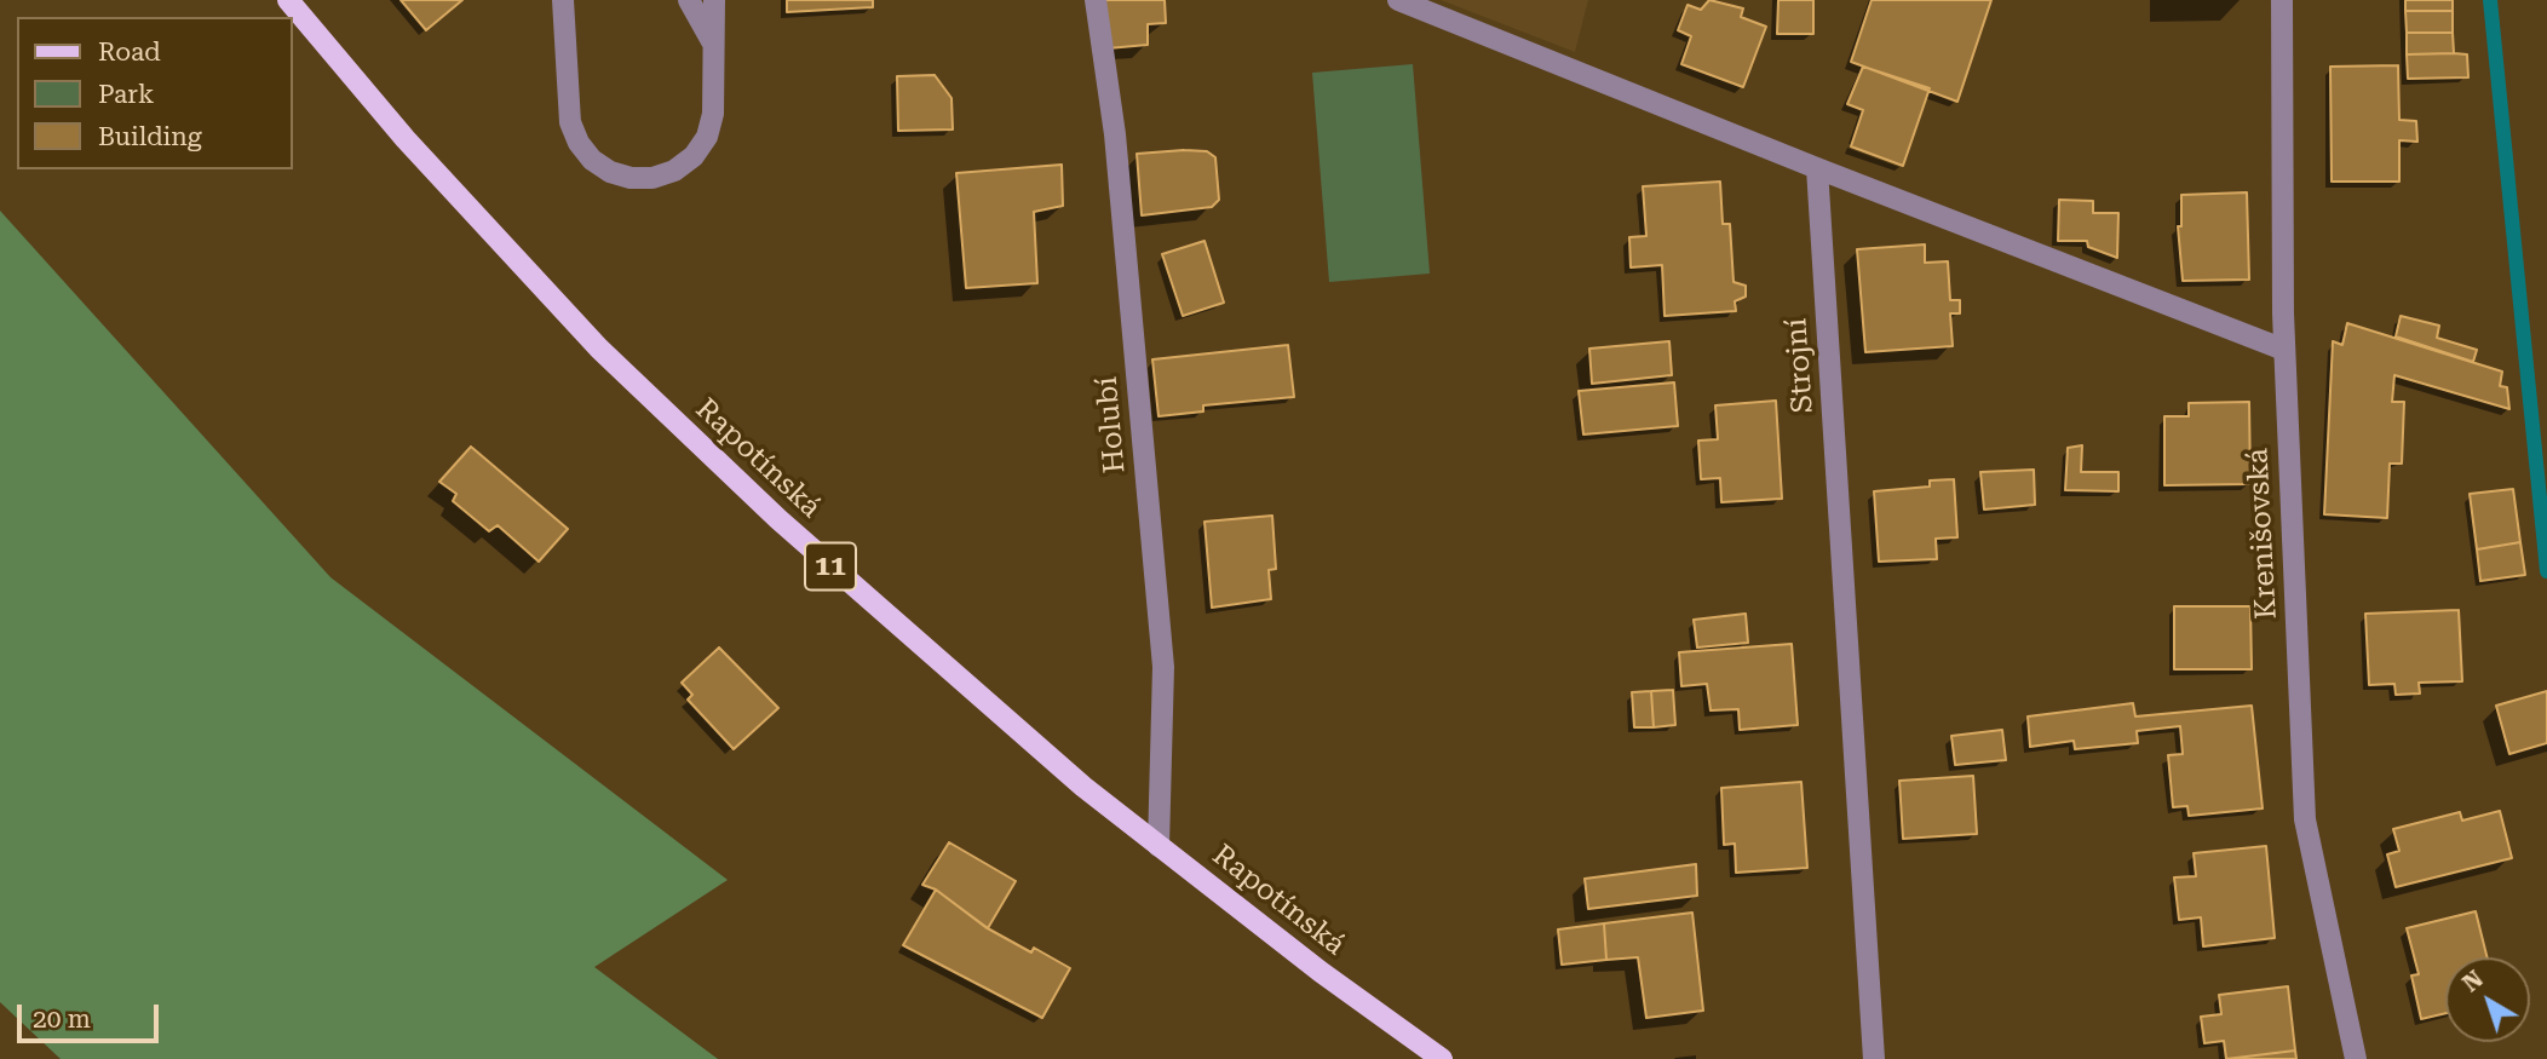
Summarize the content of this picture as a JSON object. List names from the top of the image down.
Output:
{
  "streets": {
    "main road": ["Rapotínská", "11"],
    "street": ["Strojní", "Holubí", "Krenišovská"]
  },
  "crossings": [
    ["Holubí", "Rapotínská"]
  ],
  "legend": ["Road", "Park", "Building"],
  "scale_bar": "20 m",
  "north": "top left"
}
